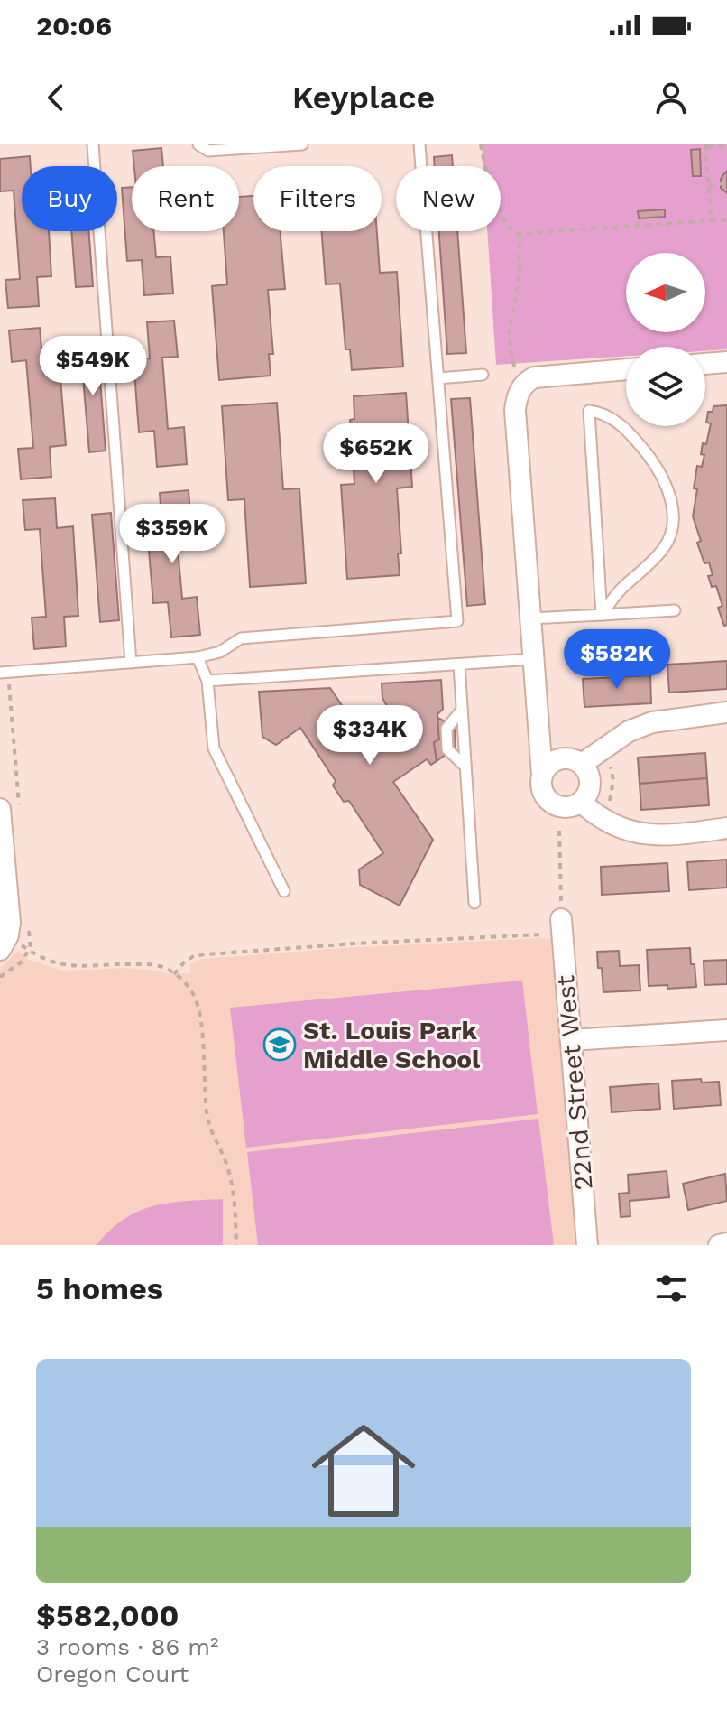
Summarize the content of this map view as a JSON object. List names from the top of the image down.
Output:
{
  "streets": {
    "street": ["22nd Street West"]
  },
  "places": {
    "school or university": ["St. Louis Park Middle School"]
  },
  "north": "left",
  "page": {
    "status": "20:06",
    "header": "Keyplace",
    "chip": [
      "Buy",
      "Rent",
      "Filters",
      "New"
    ],
    "price": [
      "$549K",
      "$652K",
      "$359K",
      "$582K",
      "$334K"
    ],
    "heading": "5 homes",
    "list": [
      {
        "name": "$582,000",
        "note": "3 rooms · 86 m² · Oregon Court"
      }
    ]
  }
}
